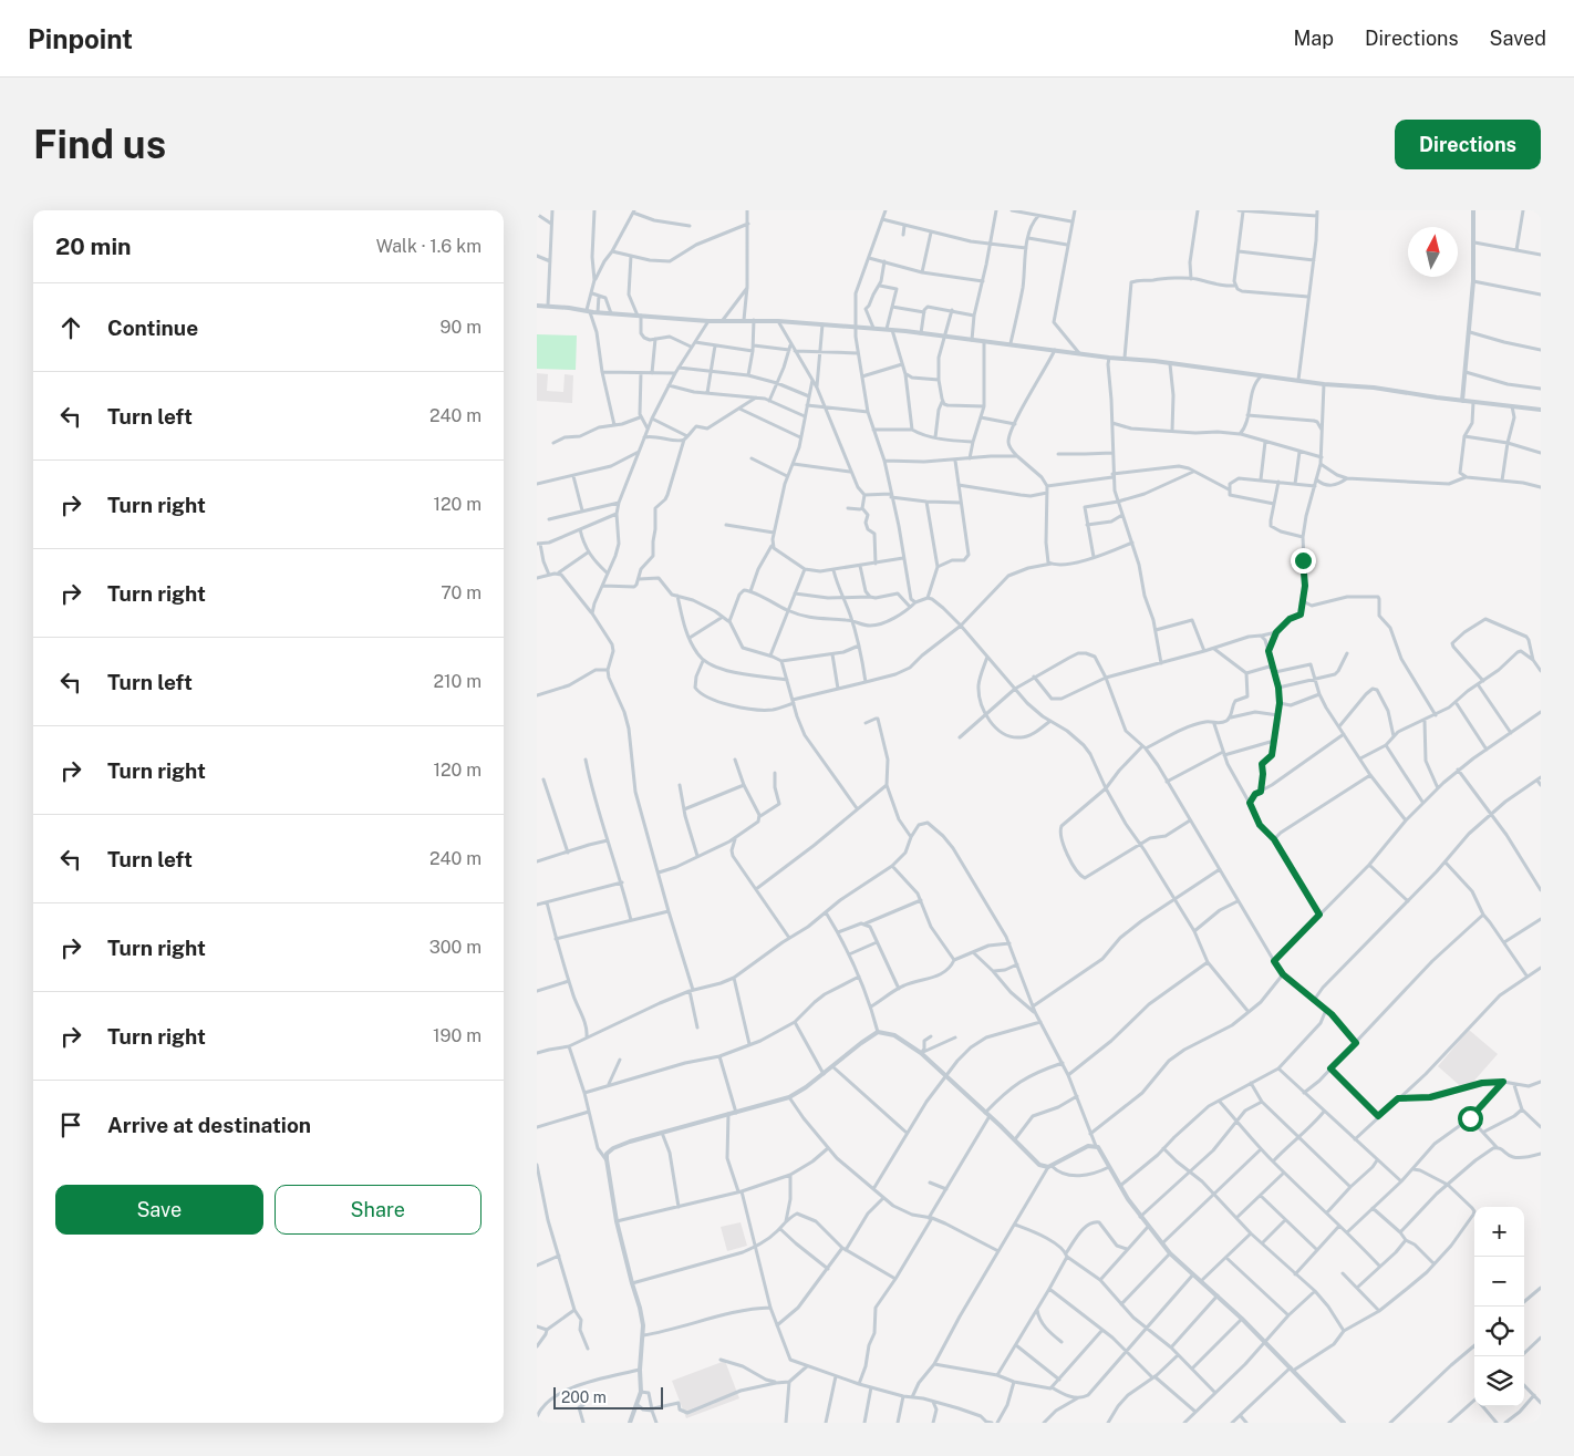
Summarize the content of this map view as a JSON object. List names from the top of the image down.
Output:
{
  "scale_bar": "200 m",
  "north": "top",
  "page": {
    "header": "Pinpoint",
    "nav": ["Map", "Directions", "Saved"],
    "buttons": [
      "Directions",
      ["Save", "Share"]
    ],
    "title": "Find us",
    "heading": ["20 min", "Walk · 1.6 km"],
    "list": [
      ["Continue", "90 m"],
      ["Turn left", "240 m"],
      ["Turn right", "120 m"],
      ["Turn right", "70 m"],
      ["Turn left", "210 m"],
      ["Turn right", "120 m"],
      ["Turn left", "240 m"],
      ["Turn right", "300 m"],
      ["Turn right", "190 m"],
      "Arrive at destination"
    ],
    "map_buttons": ["+", "−"],
    "scale": "200 m"
  }
}
